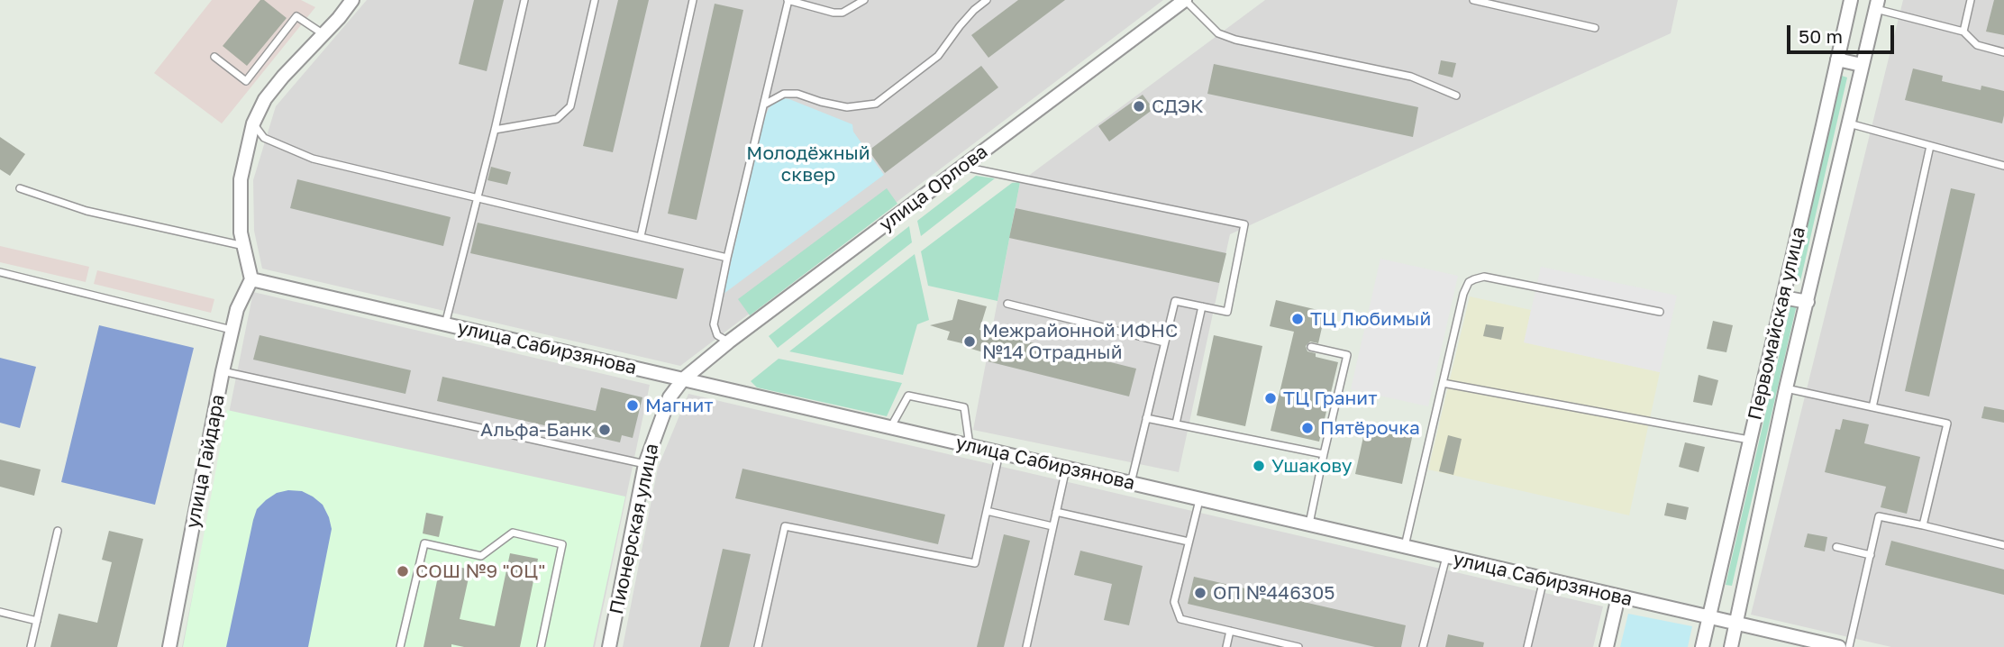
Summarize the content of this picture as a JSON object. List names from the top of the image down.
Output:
{
  "streets": {
    "street": [
      "улица Орлова",
      "Первомайская улица",
      "улица Сабирзянова",
      "улица Гайдара",
      "Пионерская улица"
    ]
  },
  "crossings": [
    ["улица Орлова", "улица Сабирзянова"],
    ["улица Орлова", "Пионерская улица"],
    ["Первомайская улица", "улица Сабирзянова"],
    ["улица Сабирзянова", "улица Гайдара"],
    ["улица Сабирзянова", "Пионерская улица"]
  ],
  "parks": ["Молодёжный сквер"],
  "places": [
    "СДЭК",
    "ТЦ Любимый",
    "Межрайонной ИФНС №14 Отрадный",
    "ТЦ Гранит",
    "Магнит",
    "Пятёрочка",
    "Альфа-Банк",
    "Ушакову",
    "СОШ №9 \"ОЦ\"",
    "ОП №446305"
  ],
  "scale_bar": "50 m"
}
